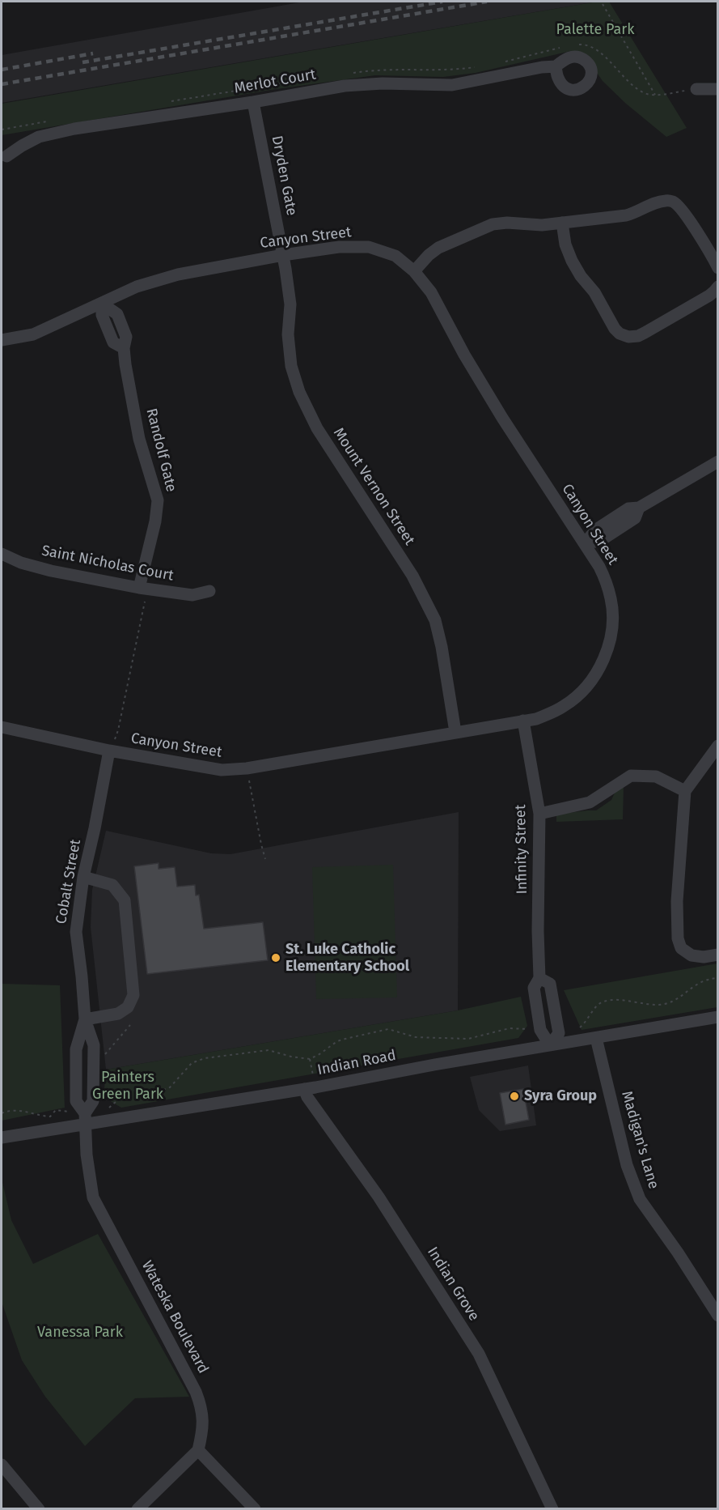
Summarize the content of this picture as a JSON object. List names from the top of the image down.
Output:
{
  "streets": {
    "street": [
      "Merlot Court",
      "Dryden Gate",
      "Canyon Street",
      "Randolf Gate",
      "Mount Vernon Street",
      "Saint Nicholas Court",
      "Infinity Street",
      "Cobalt Street",
      "Indian Road",
      "Madigan's Lane",
      "Indian Grove",
      "Wateska Boulevard"
    ]
  },
  "crossings": [
    ["Merlot Court", "Dryden Gate"],
    ["Dryden Gate", "Canyon Street"],
    ["Dryden Gate", "Mount Vernon Street"],
    ["Canyon Street", "Randolf Gate"],
    ["Canyon Street", "Mount Vernon Street"],
    ["Canyon Street", "Infinity Street"],
    ["Canyon Street", "Cobalt Street"],
    ["Randolf Gate", "Saint Nicholas Court"],
    ["Infinity Street", "Indian Road"],
    ["Cobalt Street", "Indian Road"],
    ["Cobalt Street", "Wateska Boulevard"],
    ["Indian Road", "Madigan's Lane"],
    ["Indian Road", "Indian Grove"],
    ["Indian Road", "Wateska Boulevard"]
  ],
  "parks": ["Palette Park", "Painters Green Park", "Vanessa Park"],
  "places": ["St. Luke Catholic Elementary School", "Syra Group"]
}
